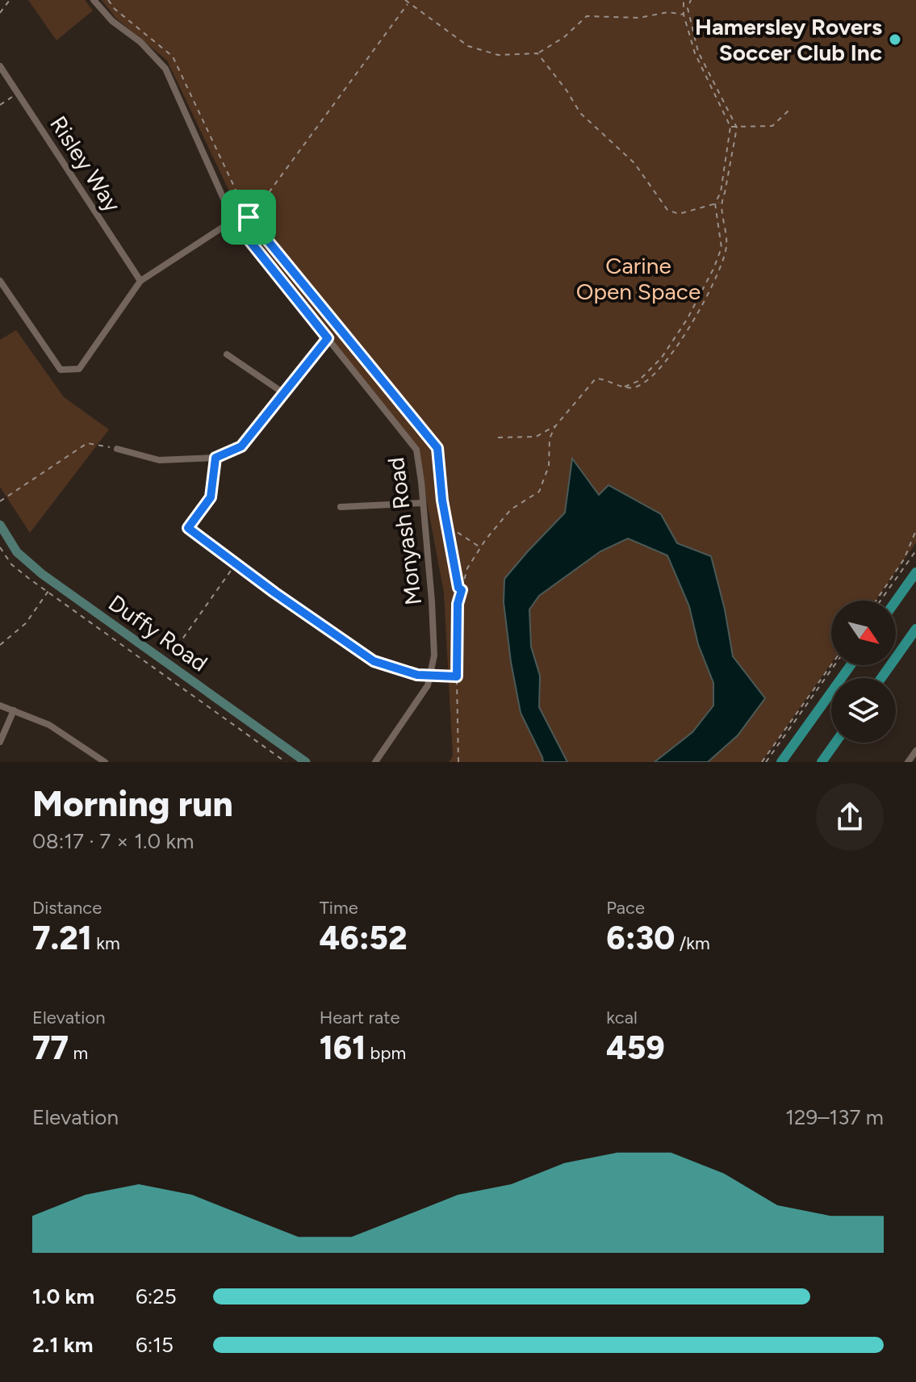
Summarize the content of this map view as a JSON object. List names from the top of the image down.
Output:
{
  "streets": {
    "main road": ["Duffy Road"],
    "street": ["Risley Way", "Monyash Road"]
  },
  "parks": ["Carine Open Space"],
  "places": ["Hamersley Rovers Soccer Club Inc"],
  "north": "bottom right",
  "page": {
    "heading": ["Morning run", "08:17 · 7 × 1.0 km"],
    "stats": [
      ["Distance", "7.21 km"],
      ["Time", "46:52"],
      ["Pace", "6:30 /km"],
      ["Elevation", "77 m"],
      ["Heart rate", "161 bpm"],
      ["kcal", "459"]
    ],
    "chart": ["Elevation", "129–137 m"],
    "list": [
      {
        "name": "1.0 km",
        "note": "6:25"
      },
      {
        "name": "2.1 km",
        "note": "6:15"
      }
    ]
  }
}
